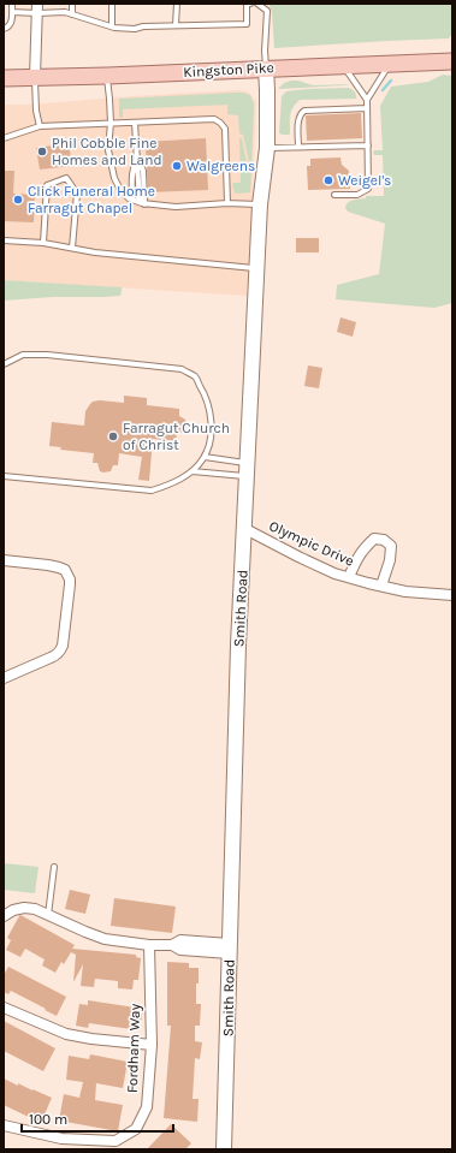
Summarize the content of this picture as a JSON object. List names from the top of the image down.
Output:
{
  "streets": {
    "main road": ["Kingston Pike"],
    "street": ["Olympic Drive", "Smith Road", "Fordham Way"]
  },
  "crossings": [
    ["Kingston Pike", "Smith Road"],
    ["Olympic Drive", "Smith Road"]
  ],
  "places": [
    "Phil Cobble Fine Homes and Land",
    "Walgreens",
    "Weigel's",
    "Click Funeral Home Farragut Chapel",
    "Farragut Church of Christ"
  ],
  "scale_bar": "100 m"
}
